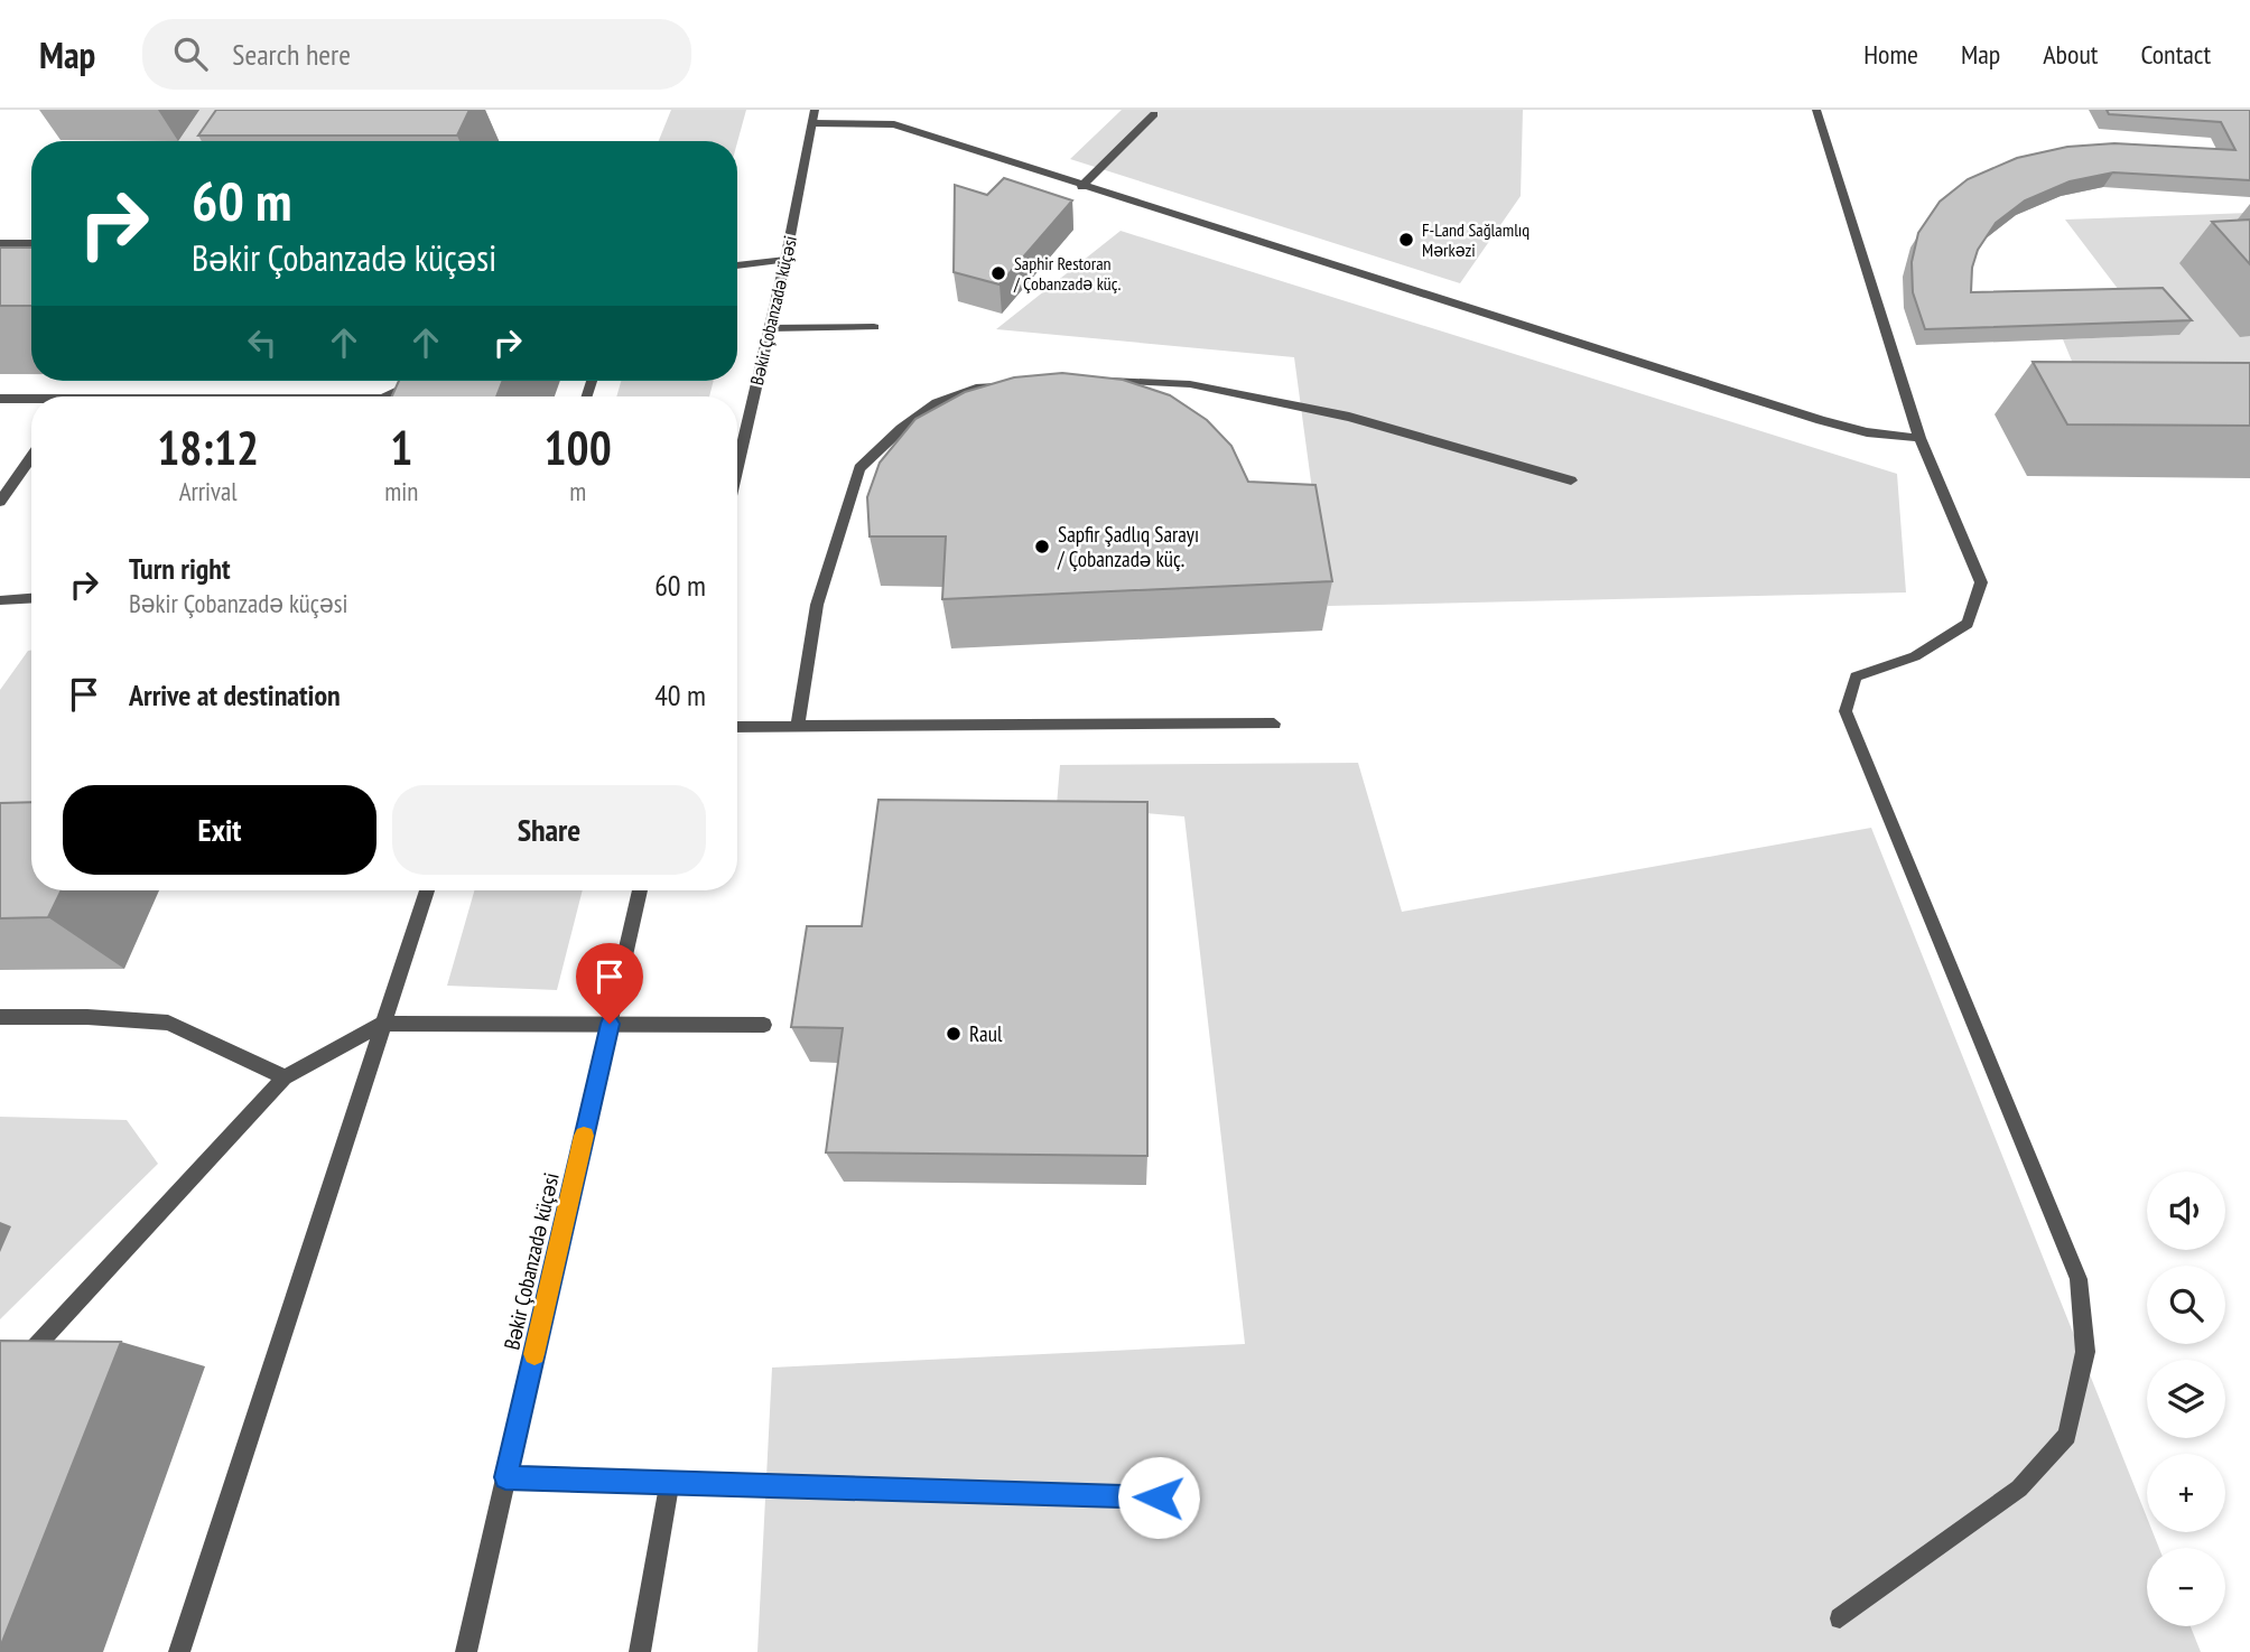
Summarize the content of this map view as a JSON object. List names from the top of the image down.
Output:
{
  "streets": {
    "street": ["Bəkir Çobanzadə küçəsi"]
  },
  "places": [
    "F-Land Sağlamlıq Mərkəzi",
    "Saphir Restoran / Çobanzadə küç.",
    "Sapfir Şadlıq Sarayı / Çobanzadə küç.",
    "Raul"
  ],
  "page": {
    "header": "Map",
    "search": "Search here",
    "nav": [
      "Home",
      "Map",
      "About",
      "Contact"
    ],
    "turn": ["60 m", "Bəkir Çobanzadə küçəsi"],
    "eta": [
      "18:12",
      "Arrival",
      "1",
      "min",
      "100",
      "m"
    ],
    "list": [
      {
        "name": "Turn right",
        "note": "Bəkir Çobanzadə küçəsi",
        "value": "60 m"
      },
      {
        "name": "Arrive at destination",
        "value": "40 m"
      }
    ],
    "buttons": ["Exit", "Share"],
    "map_buttons": ["+", "−"]
  }
}
